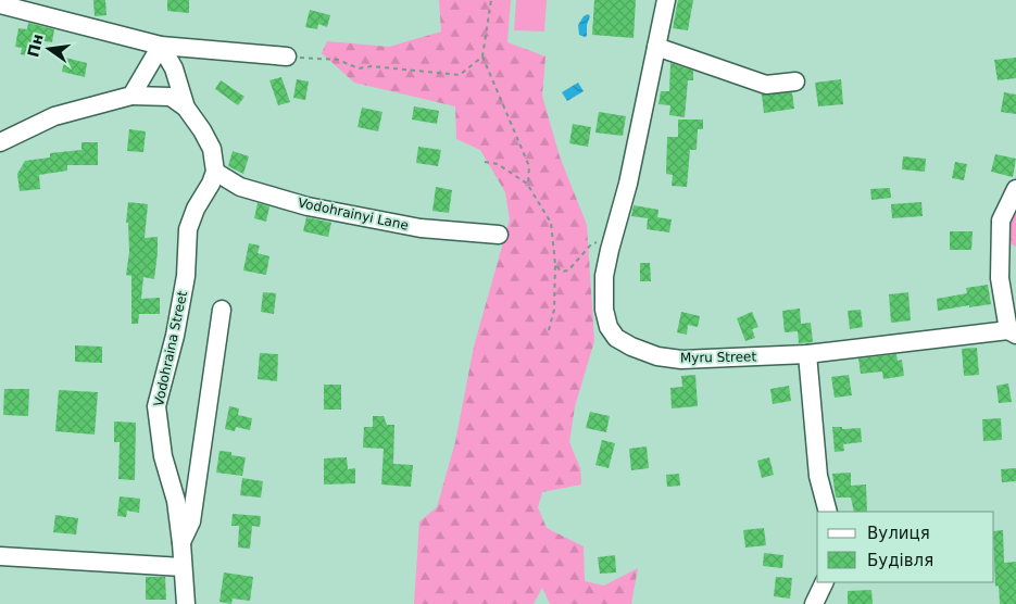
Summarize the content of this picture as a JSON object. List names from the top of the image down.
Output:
{
  "streets": {
    "street": ["Vodohrainyi Lane", "Vodohraina Street", "Myru Street"]
  },
  "crossings": [
    ["Vodohrainyi Lane", "Vodohraina Street"]
  ],
  "legend": ["Вулиця", "Будівля"],
  "north": "left"
}
